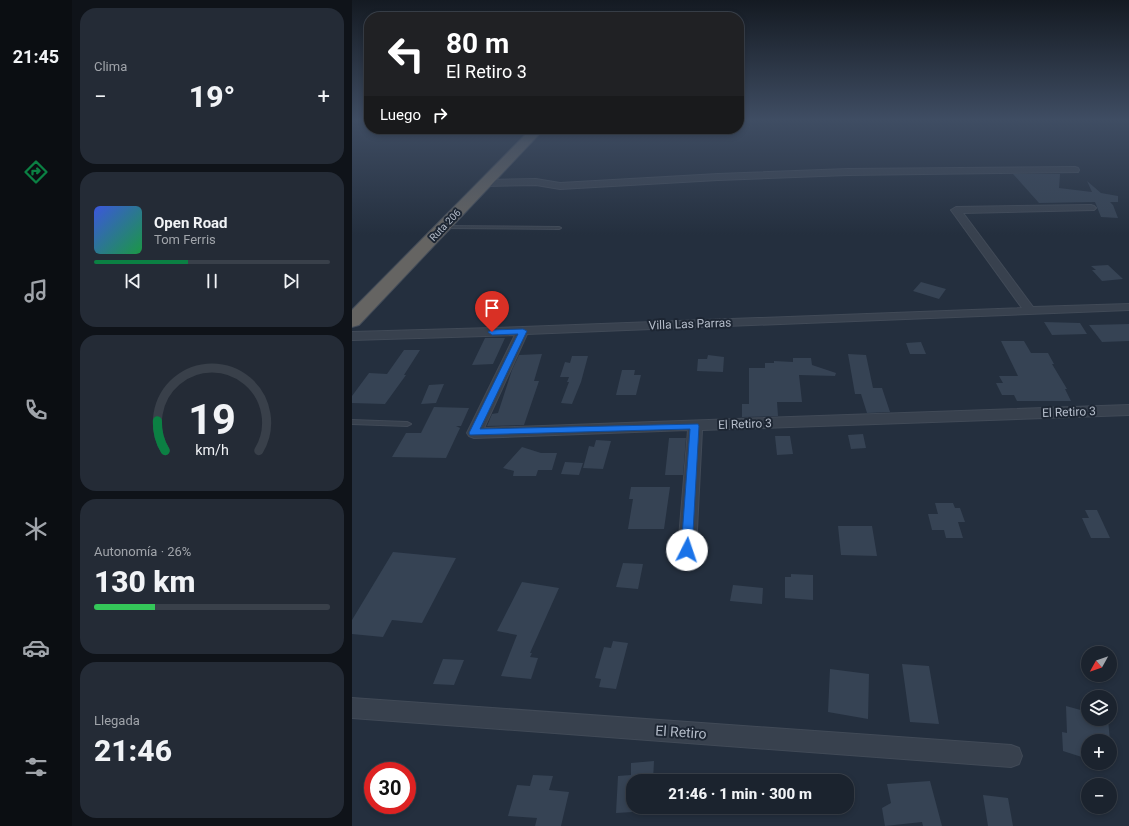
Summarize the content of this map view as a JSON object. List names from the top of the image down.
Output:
{
  "streets": {
    "highway": ["Ruta 206"],
    "street": ["Villa Las Parras", "El Retiro 3", "El Retiro"]
  },
  "crossings": [
    ["Villa Las Parras", "El Retiro 3"]
  ],
  "north": "bottom left",
  "page": {
    "tabs": "21:45",
    "tile": [
      "Clima",
      ["Autonomía · 26%", "130 km"],
      ["Llegada", "21:46"]
    ],
    "turn": ["80 m", "El Retiro 3"],
    "heat": ["−", "19°", "+"],
    "then": "Luego",
    "song": ["Open Road", "Tom Ferris"],
    "map_buttons": ["+", "−"],
    "limit": "30",
    "trip": "21:46 · 1 min · 300 m",
    "gauge": ["19", "km/h"]
  }
}
